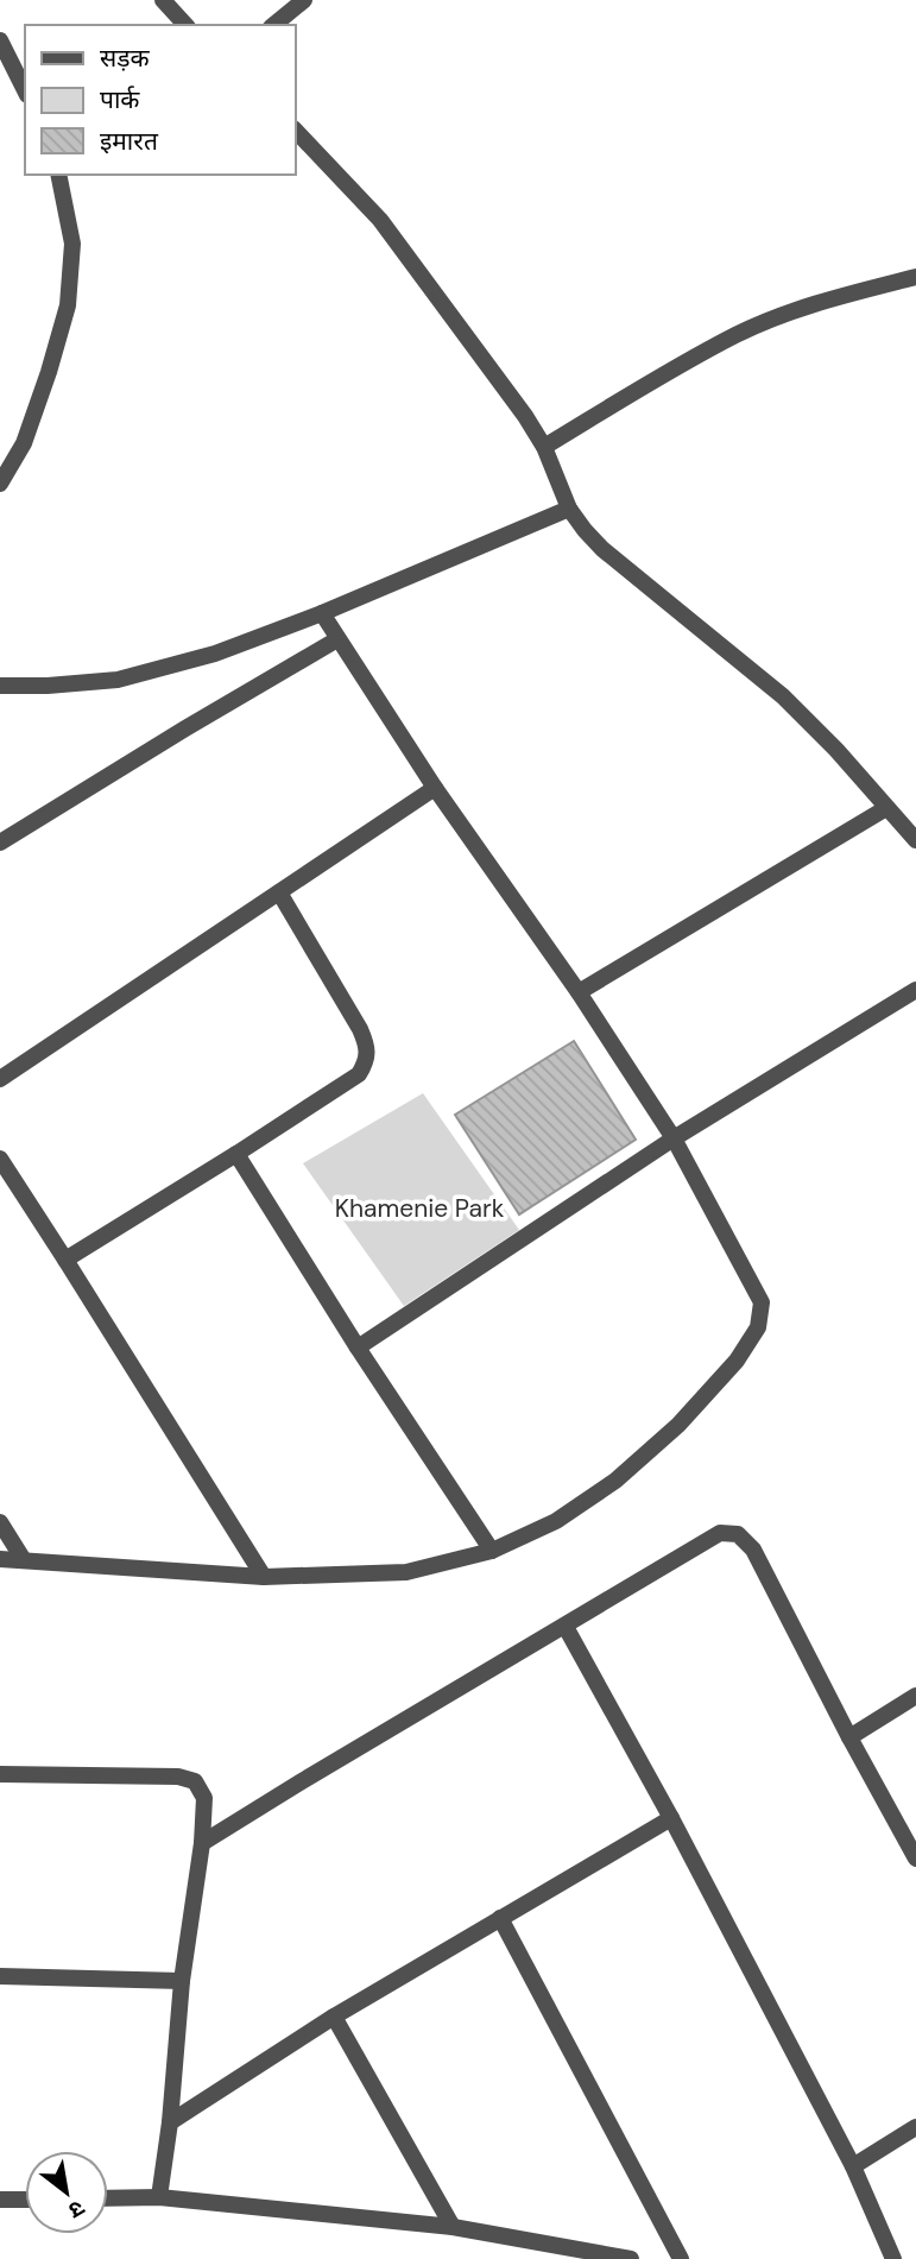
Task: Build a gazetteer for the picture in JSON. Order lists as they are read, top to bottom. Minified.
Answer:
{"parks":["Khamenie Park"],"legend":["सड़क","पार्क","इमारत"],"north":"bottom right"}
